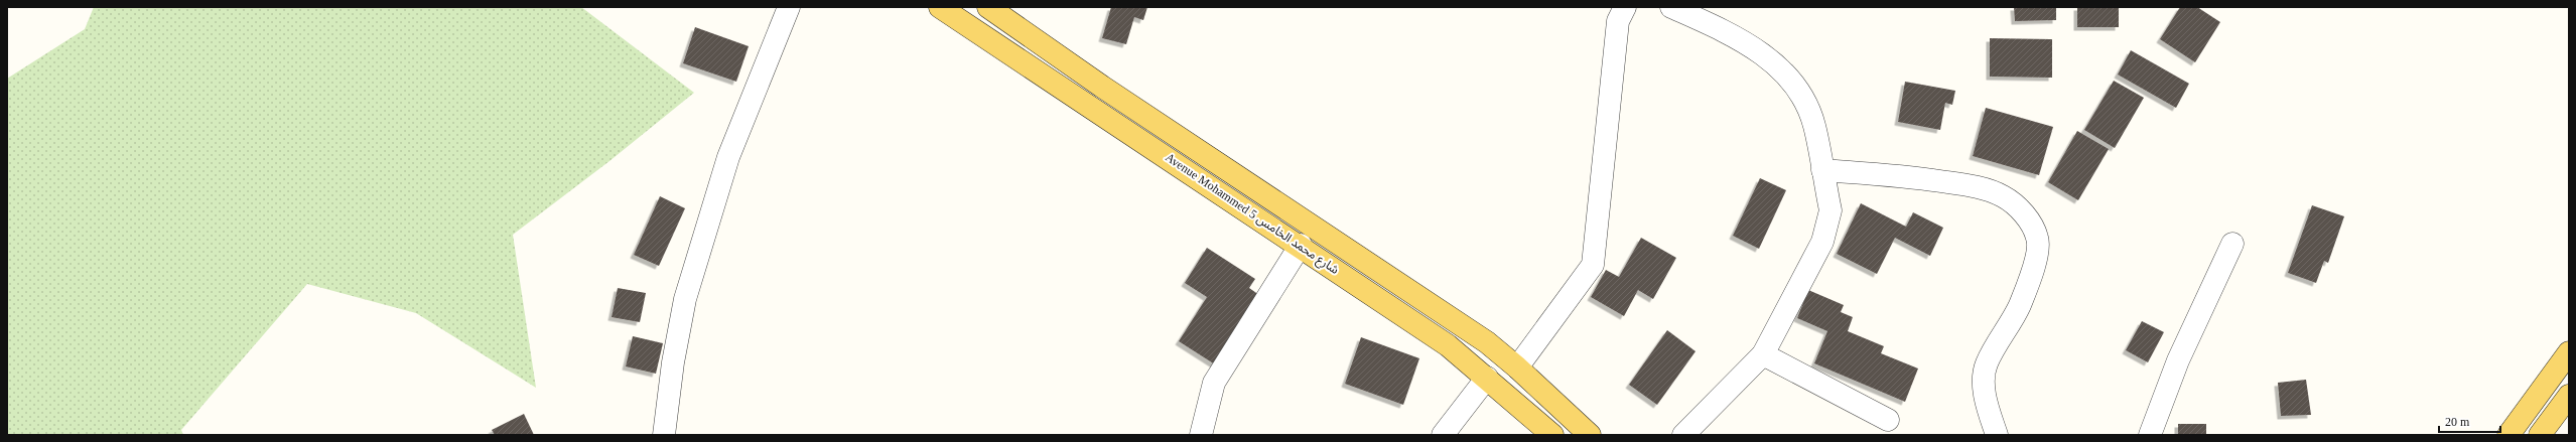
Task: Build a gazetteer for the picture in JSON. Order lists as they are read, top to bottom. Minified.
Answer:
{"streets":{"main road":["Avenue Mohammed 5 شارع محمد الخامس"]},"scale_bar":"20 m"}
